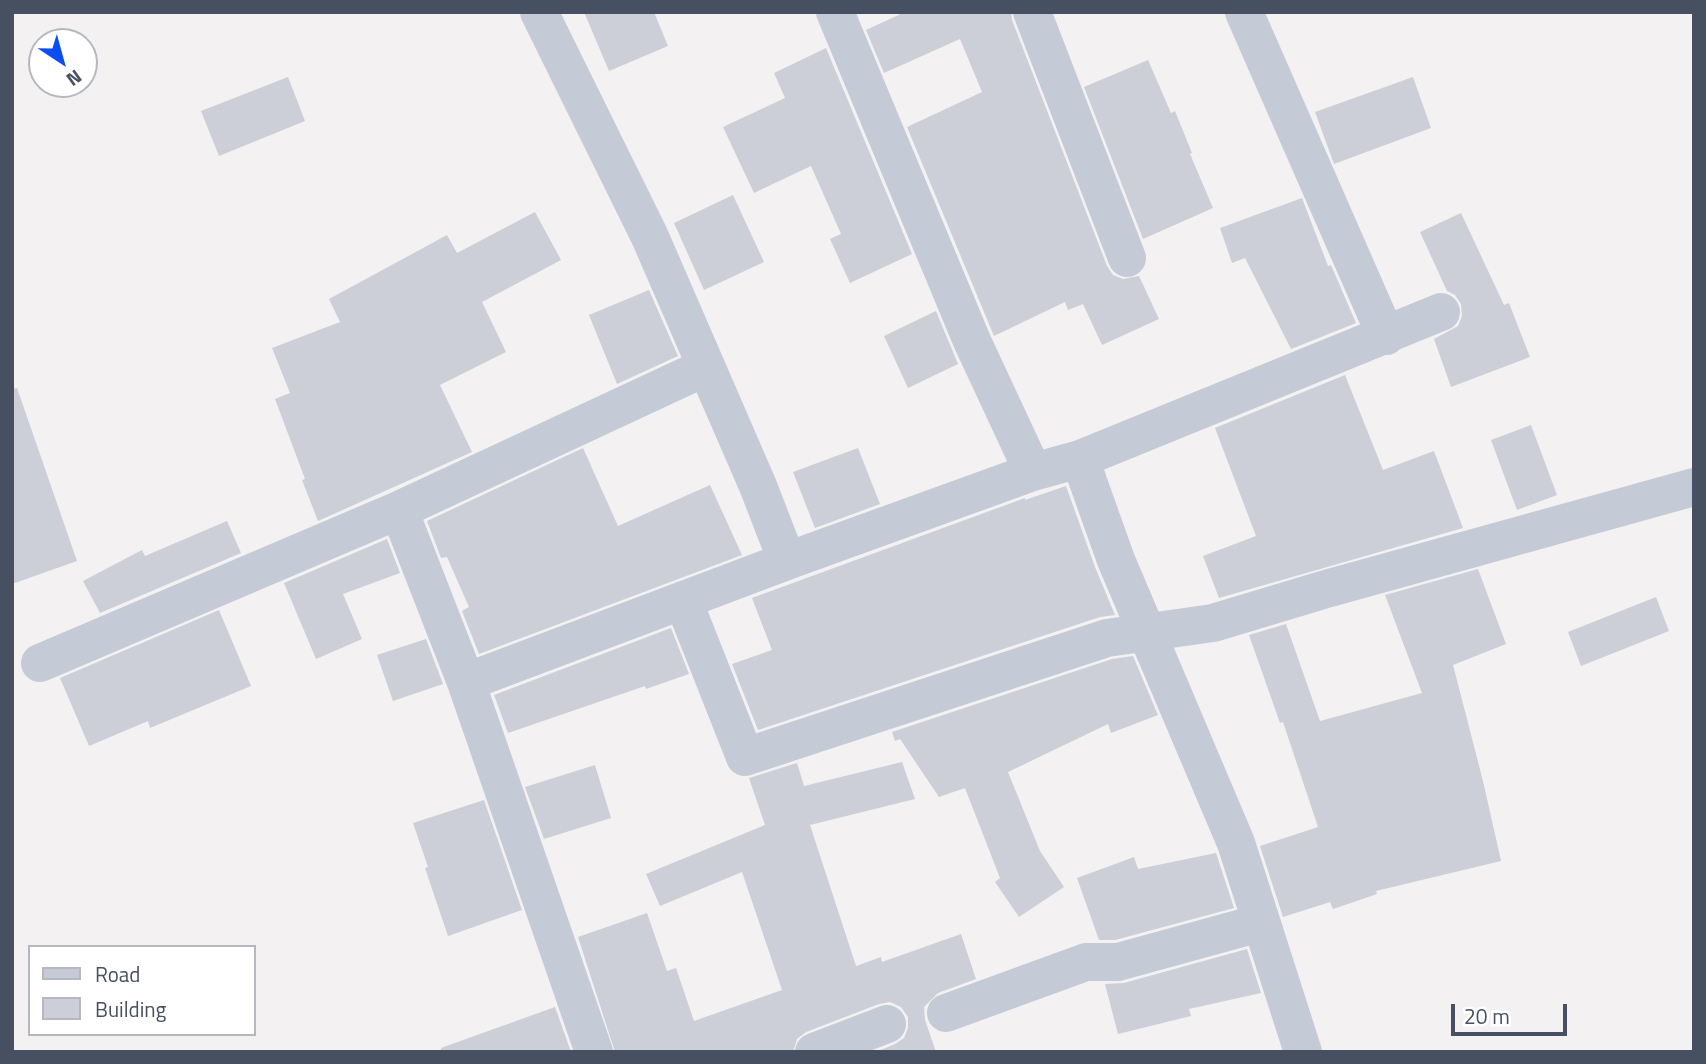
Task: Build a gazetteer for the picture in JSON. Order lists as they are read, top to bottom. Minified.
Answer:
{"legend":["Road","Building"],"scale_bar":"20 m","north":"bottom right"}
